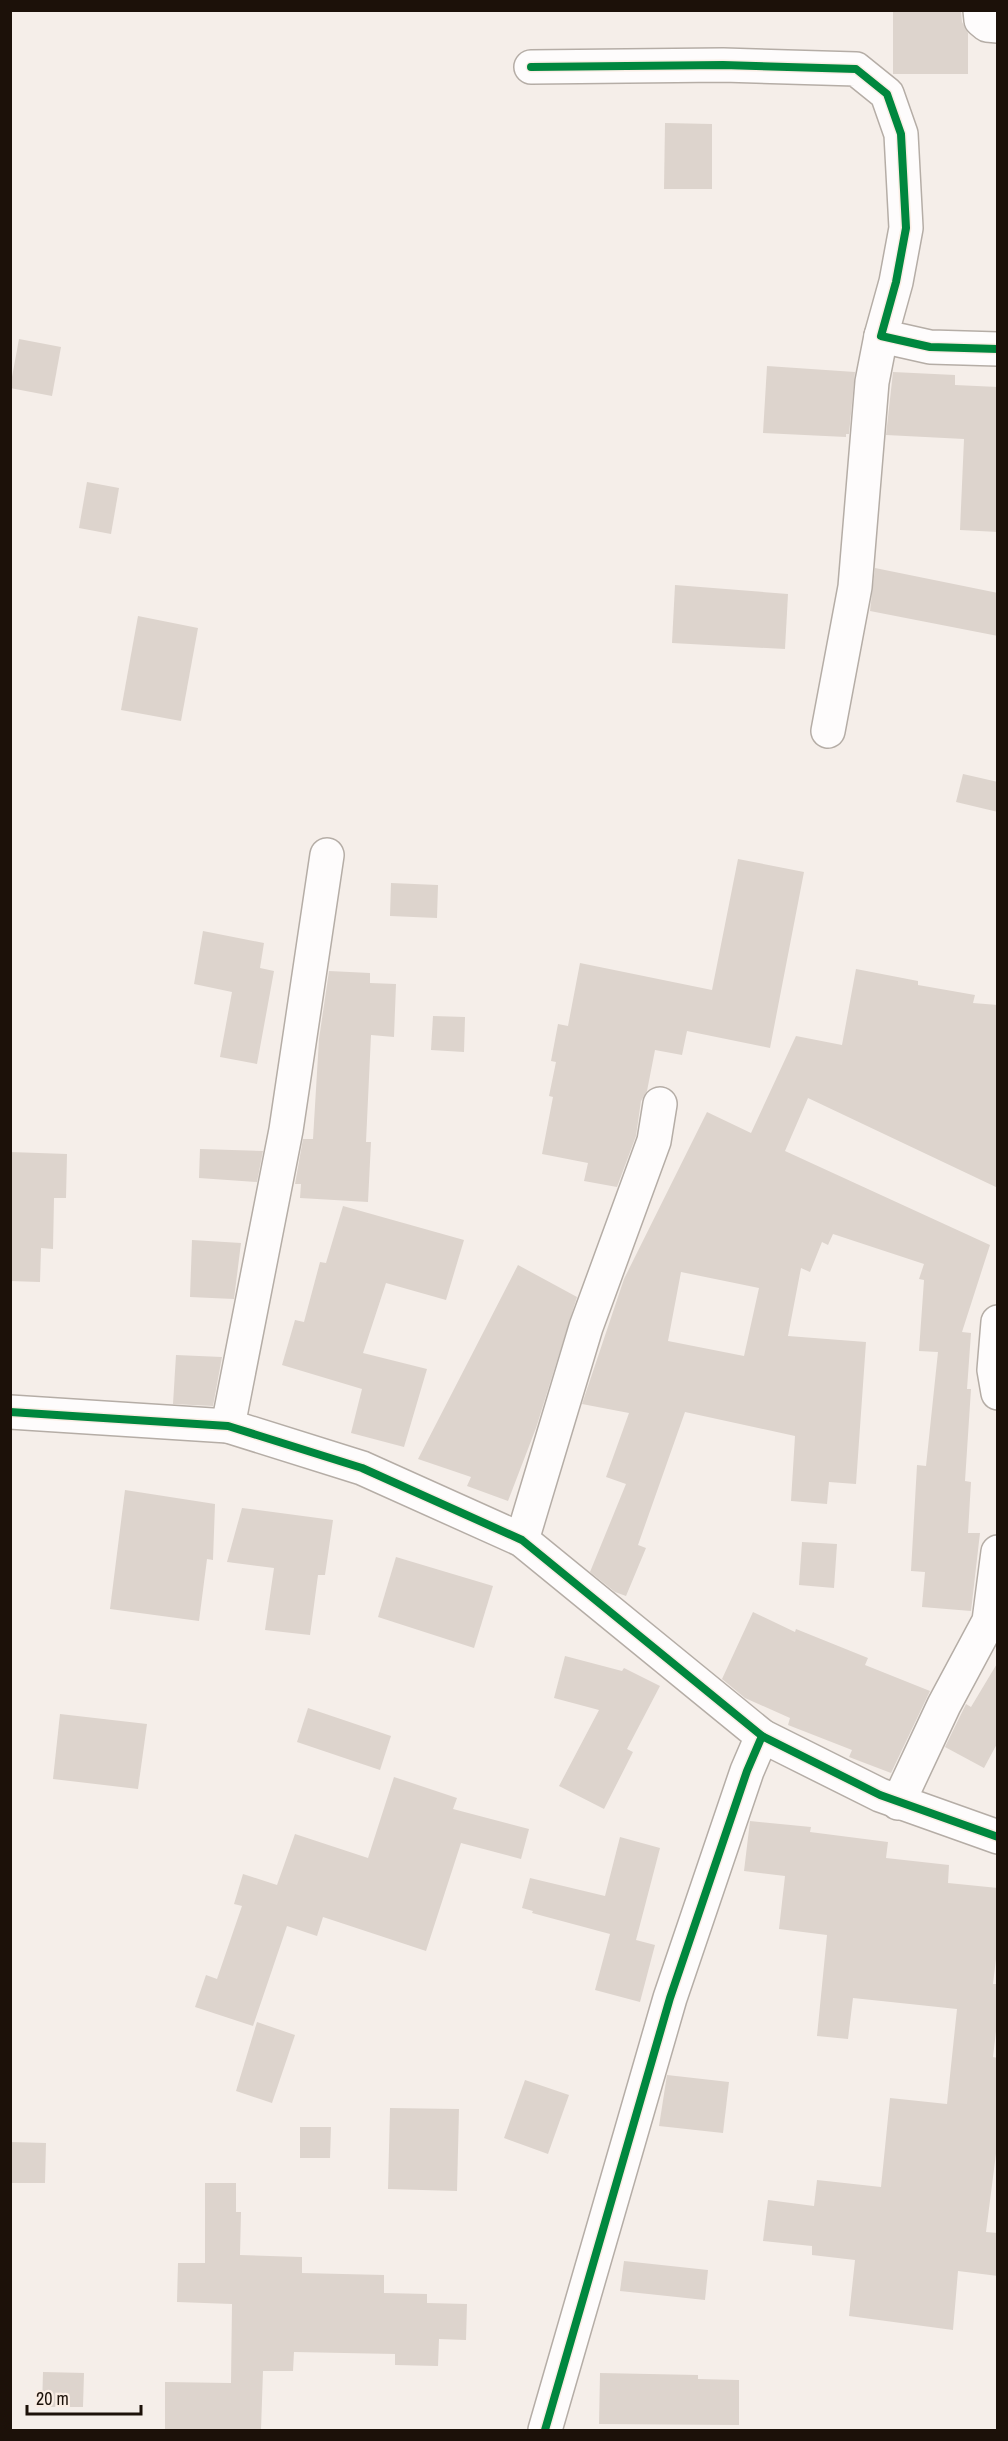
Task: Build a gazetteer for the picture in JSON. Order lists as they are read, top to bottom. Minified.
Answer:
{"scale_bar":"20 m"}
